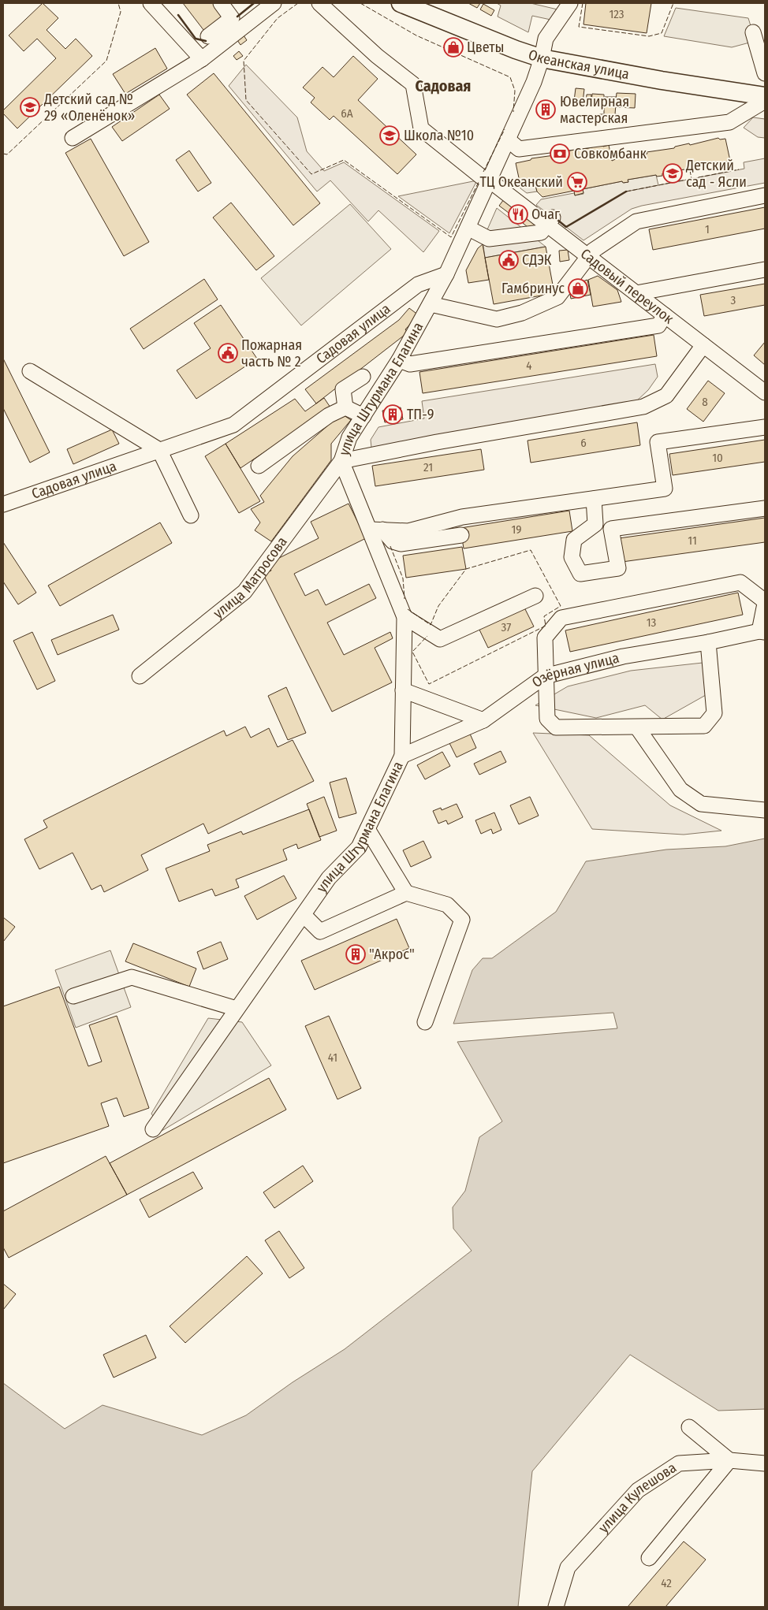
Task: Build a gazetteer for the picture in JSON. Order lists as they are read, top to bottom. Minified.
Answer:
{"streets":{"main road":["Океанская улица"],"street":["Садовый переулок","Садовая улица","улица Штурмана Елагина","улица Матросова","Озёрная улица","улица Кулешова"]},"crossings":[["Садовая улица","улица Штурмана Елагина"],["улица Штурмана Елагина","улица Матросова"],["улица Штурмана Елагина","Озёрная улица"]],"districts":["Садовая"],"places":{"shop":["Цветы","Гамбринус"],"school or university":["Детский сад № 29 «Оленёнок»","Школа №10","Детский сад - Ясли"],"building":["Ювелирная мастерская","ТП-9","\"Акрос\""],"bank":["Совкомбанк"],"supermarket":["ТЦ Океанский"],"restaurant":["Очаг"],"public building":["СДЭК","Пожарная часть № 2"]},"house_numbers":["123","6А","1","3","4","8","6","10","21","19","11","13","37","41","42"]}
